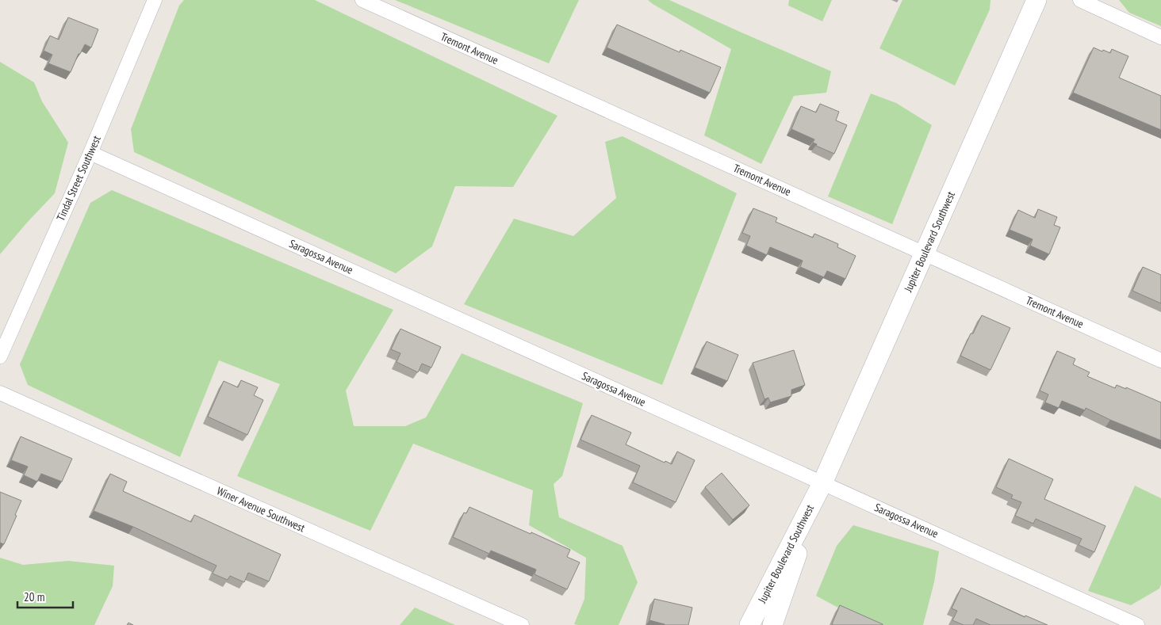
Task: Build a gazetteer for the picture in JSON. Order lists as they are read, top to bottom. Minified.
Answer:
{"streets":{"street":["Tremont Avenue","Tindal Street Southwest","Jupiter Boulevard Southwest","Saragossa Avenue","Winer Avenue Southwest"]},"crossings":[["Tremont Avenue","Jupiter Boulevard Southwest"],["Tindal Street Southwest","Saragossa Avenue"],["Jupiter Boulevard Southwest","Saragossa Avenue"]],"scale_bar":"20 m"}
